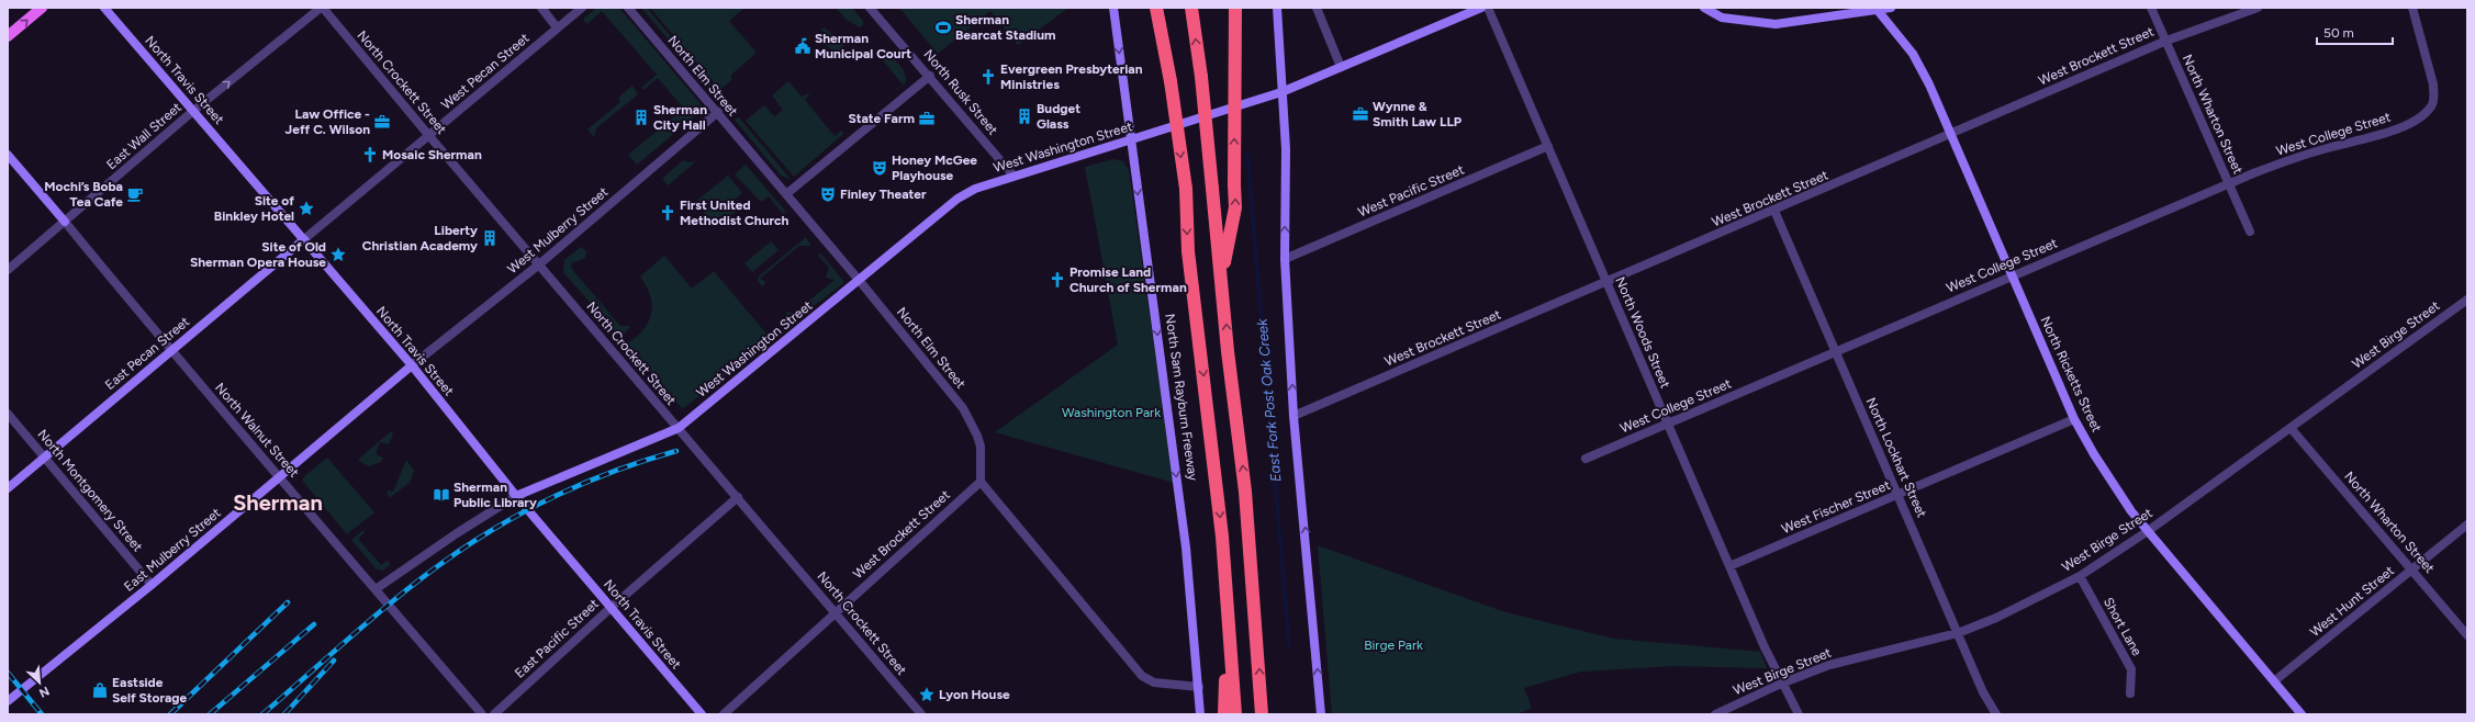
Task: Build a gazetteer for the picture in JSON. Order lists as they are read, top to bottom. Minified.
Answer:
{"streets":{"highway":["North Sam Rayburn Freeway"],"street":["West Brockett Street","West Pecan Street","North Elm Street","North Travis Street","North Crockett Street","North Rusk Street","North Wharton Street","West College Street","East Wall Street","West Washington Street","West Pacific Street","West Mulberry Street","North Woods Street","West Birge Street","East Pecan Street","North Ricketts Street","North Walnut Street","North Lockhart Street","North Montgomery Street","West Fischer Street","East Mulberry Street","West Hunt Street","Short Lane","East Pacific Street"]},"crossings":[["West Brockett Street","North Elm Street"],["West Brockett Street","North Crockett Street"],["West Brockett Street","North Wharton Street"],["West Brockett Street","North Woods Street"],["West Brockett Street","North Ricketts Street"],["West Brockett Street","North Lockhart Street"],["West Pecan Street","North Travis Street"],["West Pecan Street","North Crockett Street"],["West Pecan Street","East Pecan Street"],["North Elm Street","West Washington Street"],["North Elm Street","West Mulberry Street"],["North Travis Street","East Wall Street"],["North Travis Street","West Washington Street"],["North Travis Street","West Mulberry Street"],["North Travis Street","East Pecan Street"],["North Travis Street","East Mulberry Street"],["North Travis Street","East Pacific Street"],["North Crockett Street","East Wall Street"],["North Crockett Street","West Washington Street"],["North Crockett Street","West Mulberry Street"],["North Crockett Street","East Pacific Street"],["North Rusk Street","West Washington Street"],["North Wharton Street","West College Street"],["North Wharton Street","West Birge Street"],["North Wharton Street","West Hunt Street"],["West College Street","North Woods Street"],["West College Street","North Ricketts Street"],["West College Street","North Lockhart Street"],["East Wall Street","North Walnut Street"],["West Washington Street","North Sam Rayburn Freeway"],["West Pacific Street","North Woods Street"],["West Mulberry Street","East Mulberry Street"],["North Woods Street","West Birge Street"],["North Woods Street","West Fischer Street"],["West Birge Street","North Ricketts Street"],["West Birge Street","North Lockhart Street"],["West Birge Street","Short Lane"],["East Pecan Street","North Walnut Street"],["East Pecan Street","North Montgomery Street"],["North Ricketts Street","West Fischer Street"],["North Ricketts Street","West Hunt Street"],["North Walnut Street","East Mulberry Street"],["North Lockhart Street","West Fischer Street"],["North Montgomery Street","East Mulberry Street"]],"one_way":["East Wall Street"],"districts":["Sherman"],"water":["East Fork Post Oak Creek"],"parks":["Washington Park","Birge Park"],"places":{"sports":["Sherman Bearcat Stadium"],"public building":["Sherman Municipal Court"],"church":["Evergreen Presbyterian Ministries","Mosaic Sherman","First United Methodist Church","Promise Land Church of Sherman"],"office":["Wynne & Smith Law LLP","State Farm","Law Office - Jeff C. Wilson"],"building":["Budget Glass","Sherman City Hall","Liberty Christian Academy"],"theatre":["Honey McGee Playhouse","Finley Theater"],"cafe":["Mochi’s Boba Tea Cafe"],"place":["Site of Binkley Hotel","Site of Old Sherman Opera House","Lyon House"],"library":["Sherman Public Library"],"shop":["Eastside Self Storage"]},"scale_bar":"50 m","north":"bottom right"}
